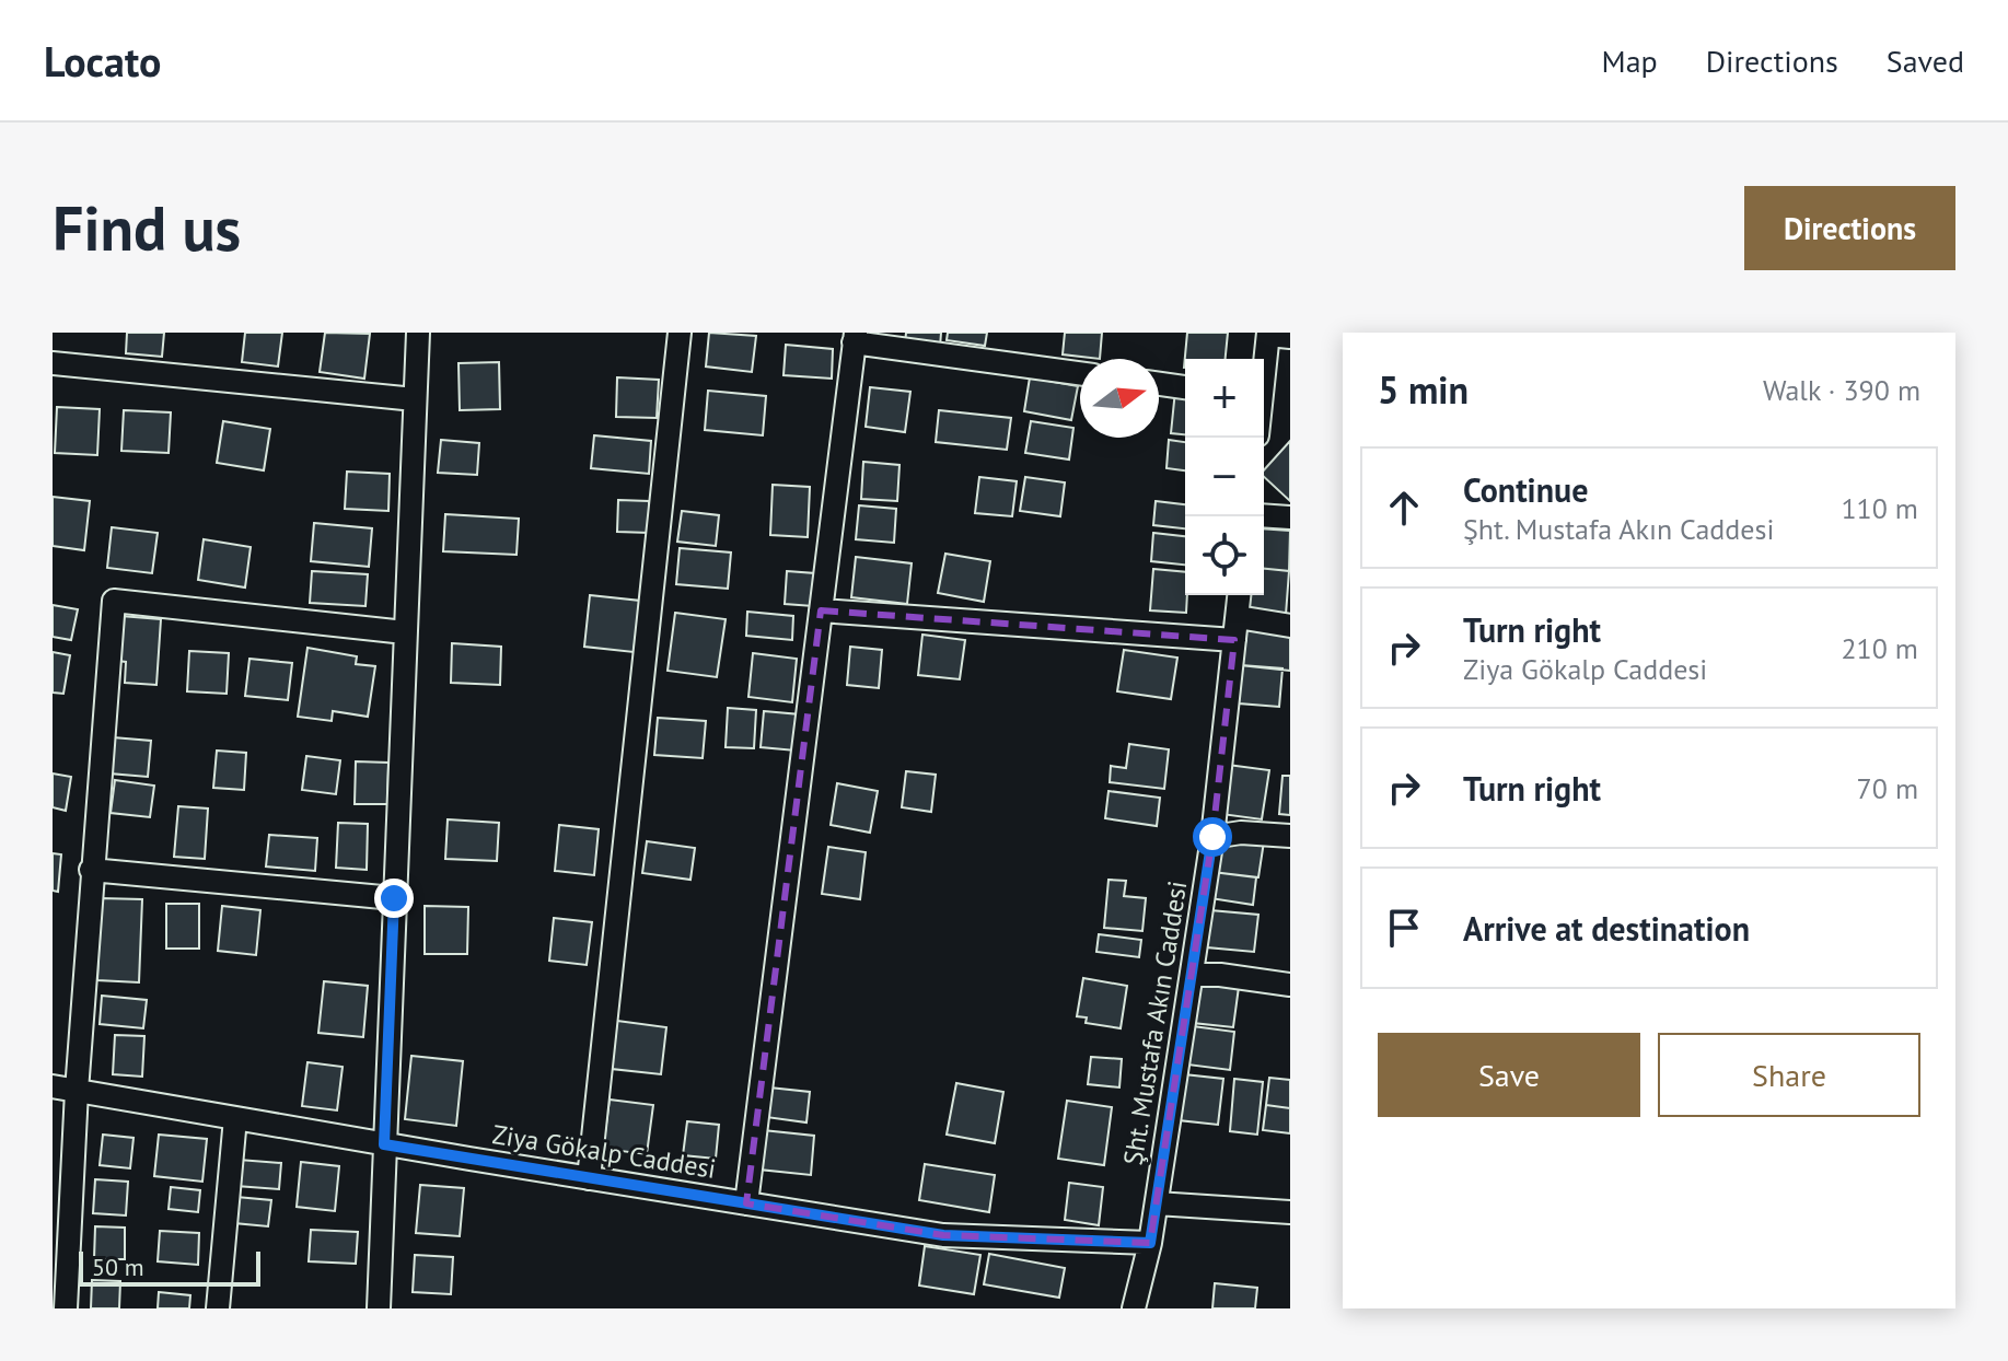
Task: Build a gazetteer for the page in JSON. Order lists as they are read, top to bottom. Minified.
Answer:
{"streets":{"street":["Şht. Mustafa Akın Caddesi","Ziya Gökalp Caddesi"]},"crossings":[["Şht. Mustafa Akın Caddesi","Ziya Gökalp Caddesi"]],"scale_bar":"50 m","north":"right","page":{"header":"Locato","nav":["Map","Directions","Saved"],"buttons":["Directions",["Save","Share"]],"title":"Find us","heading":["5 min","Walk · 390 m"],"map_buttons":["+","−"],"list":[["Continue","Şht. Mustafa Akın Caddesi","110 m"],["Turn right","Ziya Gökalp Caddesi","210 m"],["Turn right","70 m"],"Arrive at destination"],"scale":"50 m"}}
